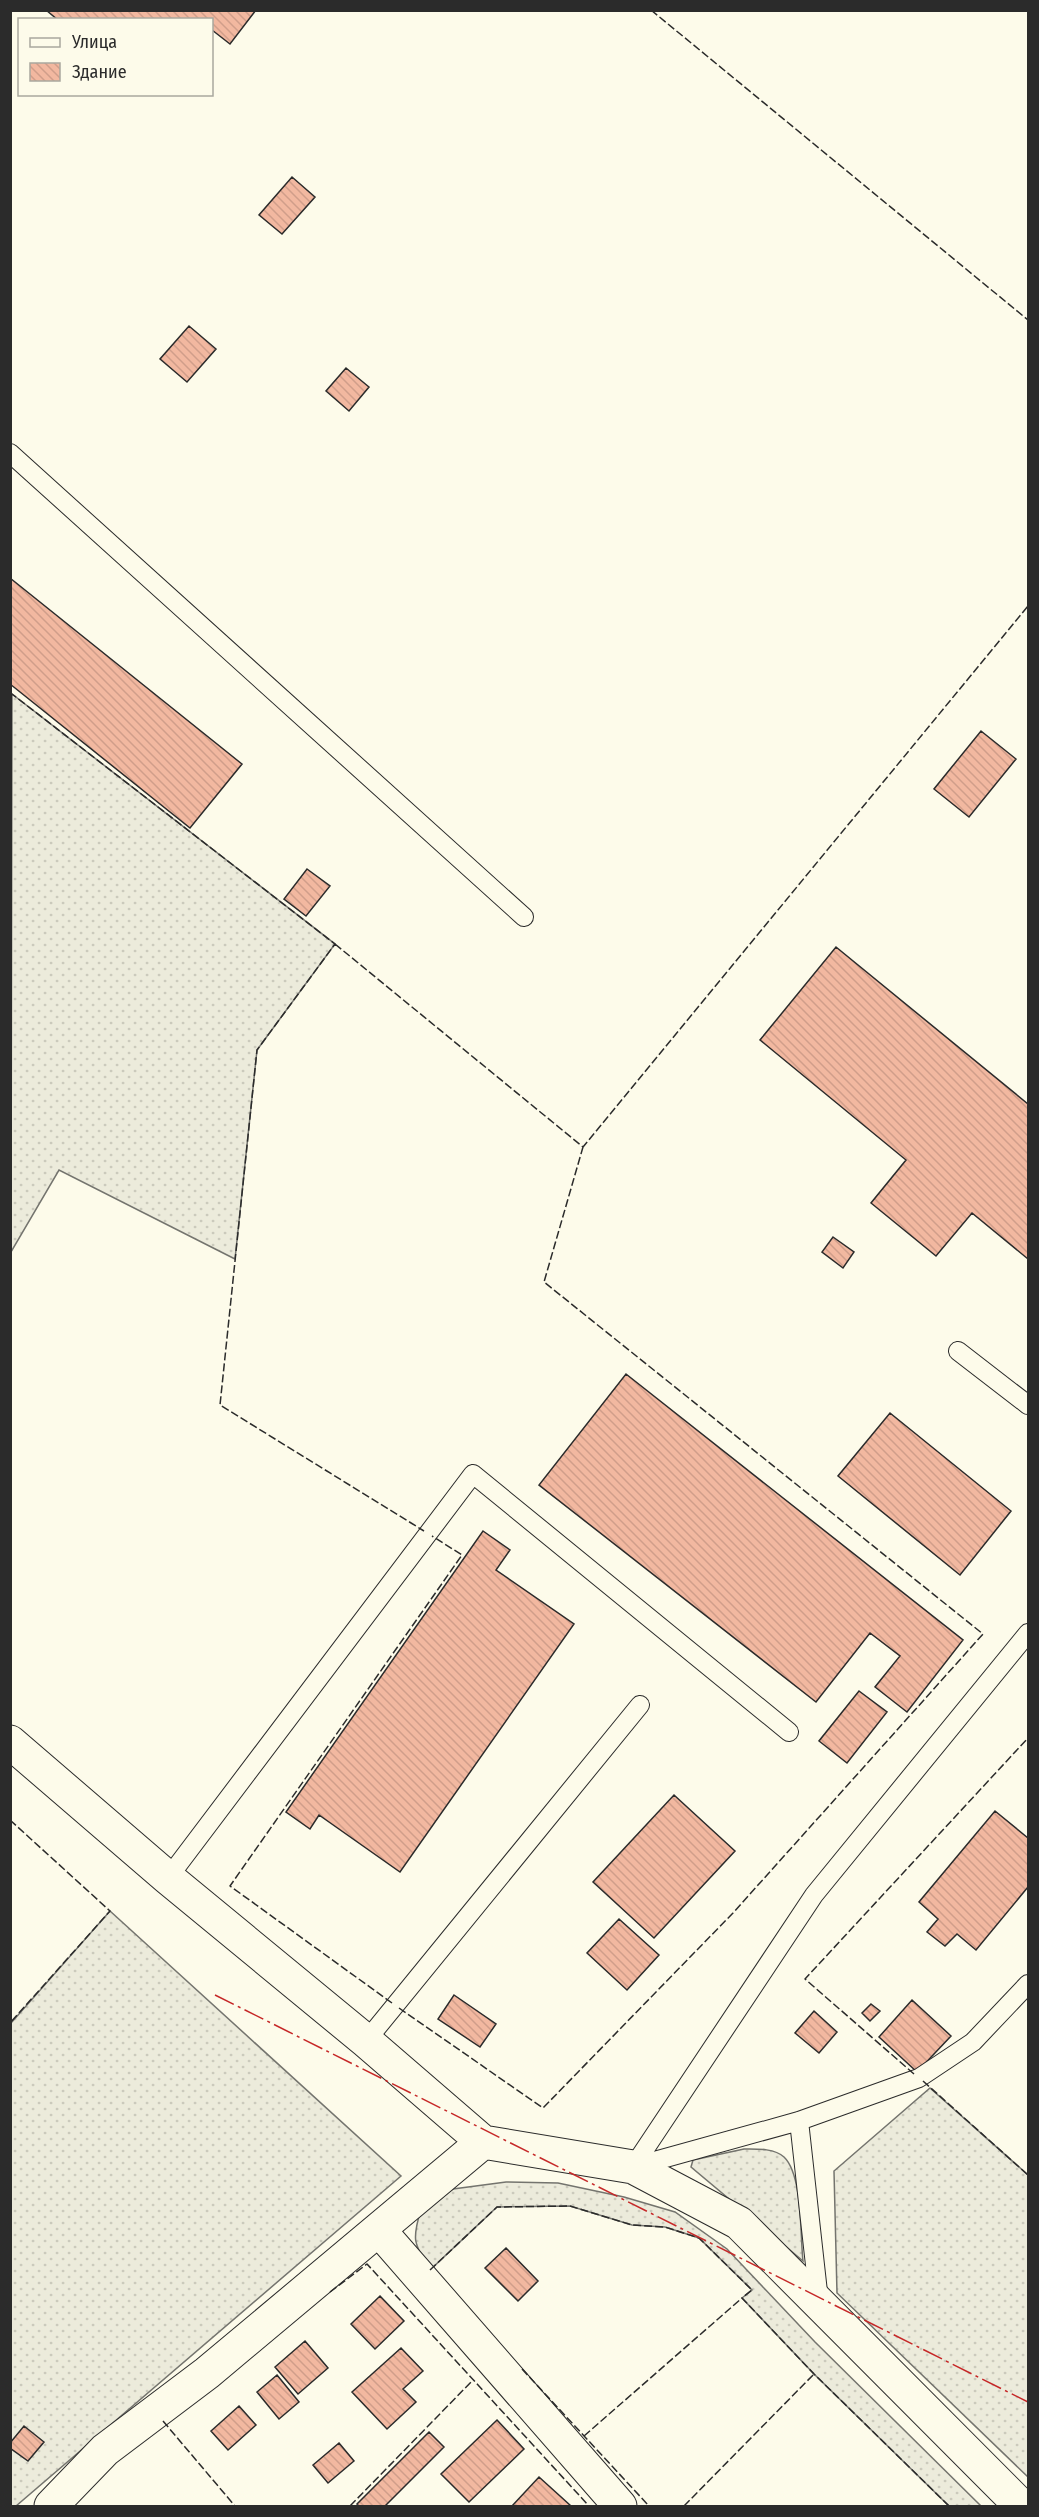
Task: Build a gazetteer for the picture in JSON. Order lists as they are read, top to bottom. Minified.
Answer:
{"legend":["Улица","Здание"]}
